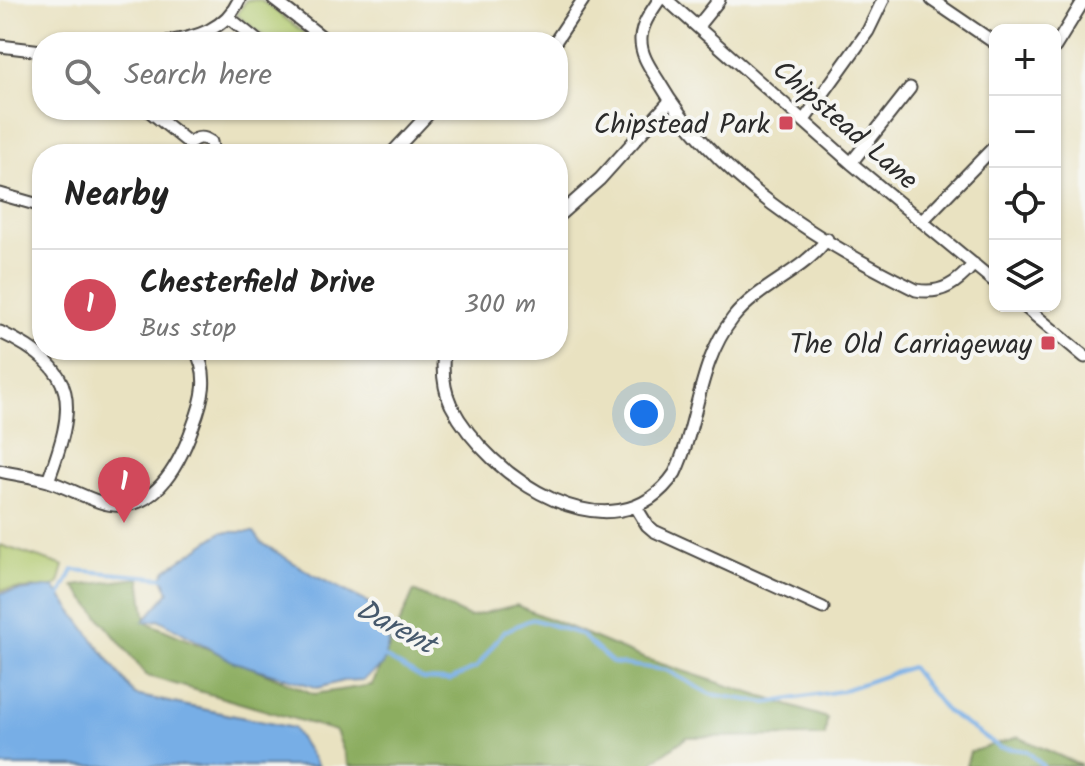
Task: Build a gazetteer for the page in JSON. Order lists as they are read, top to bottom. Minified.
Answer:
{"streets":{"street":["Chipstead Lane"]},"water":["Darent"],"places":{"transit":["Chipstead Park","The Old Carriageway"]},"page":{"map_buttons":["+","−"],"search":"Search here","heading":"Nearby","list":[{"mark":"1","name":"Chesterfield Drive","note":"Bus stop","value":"300 m"}],"pins":"1"}}
